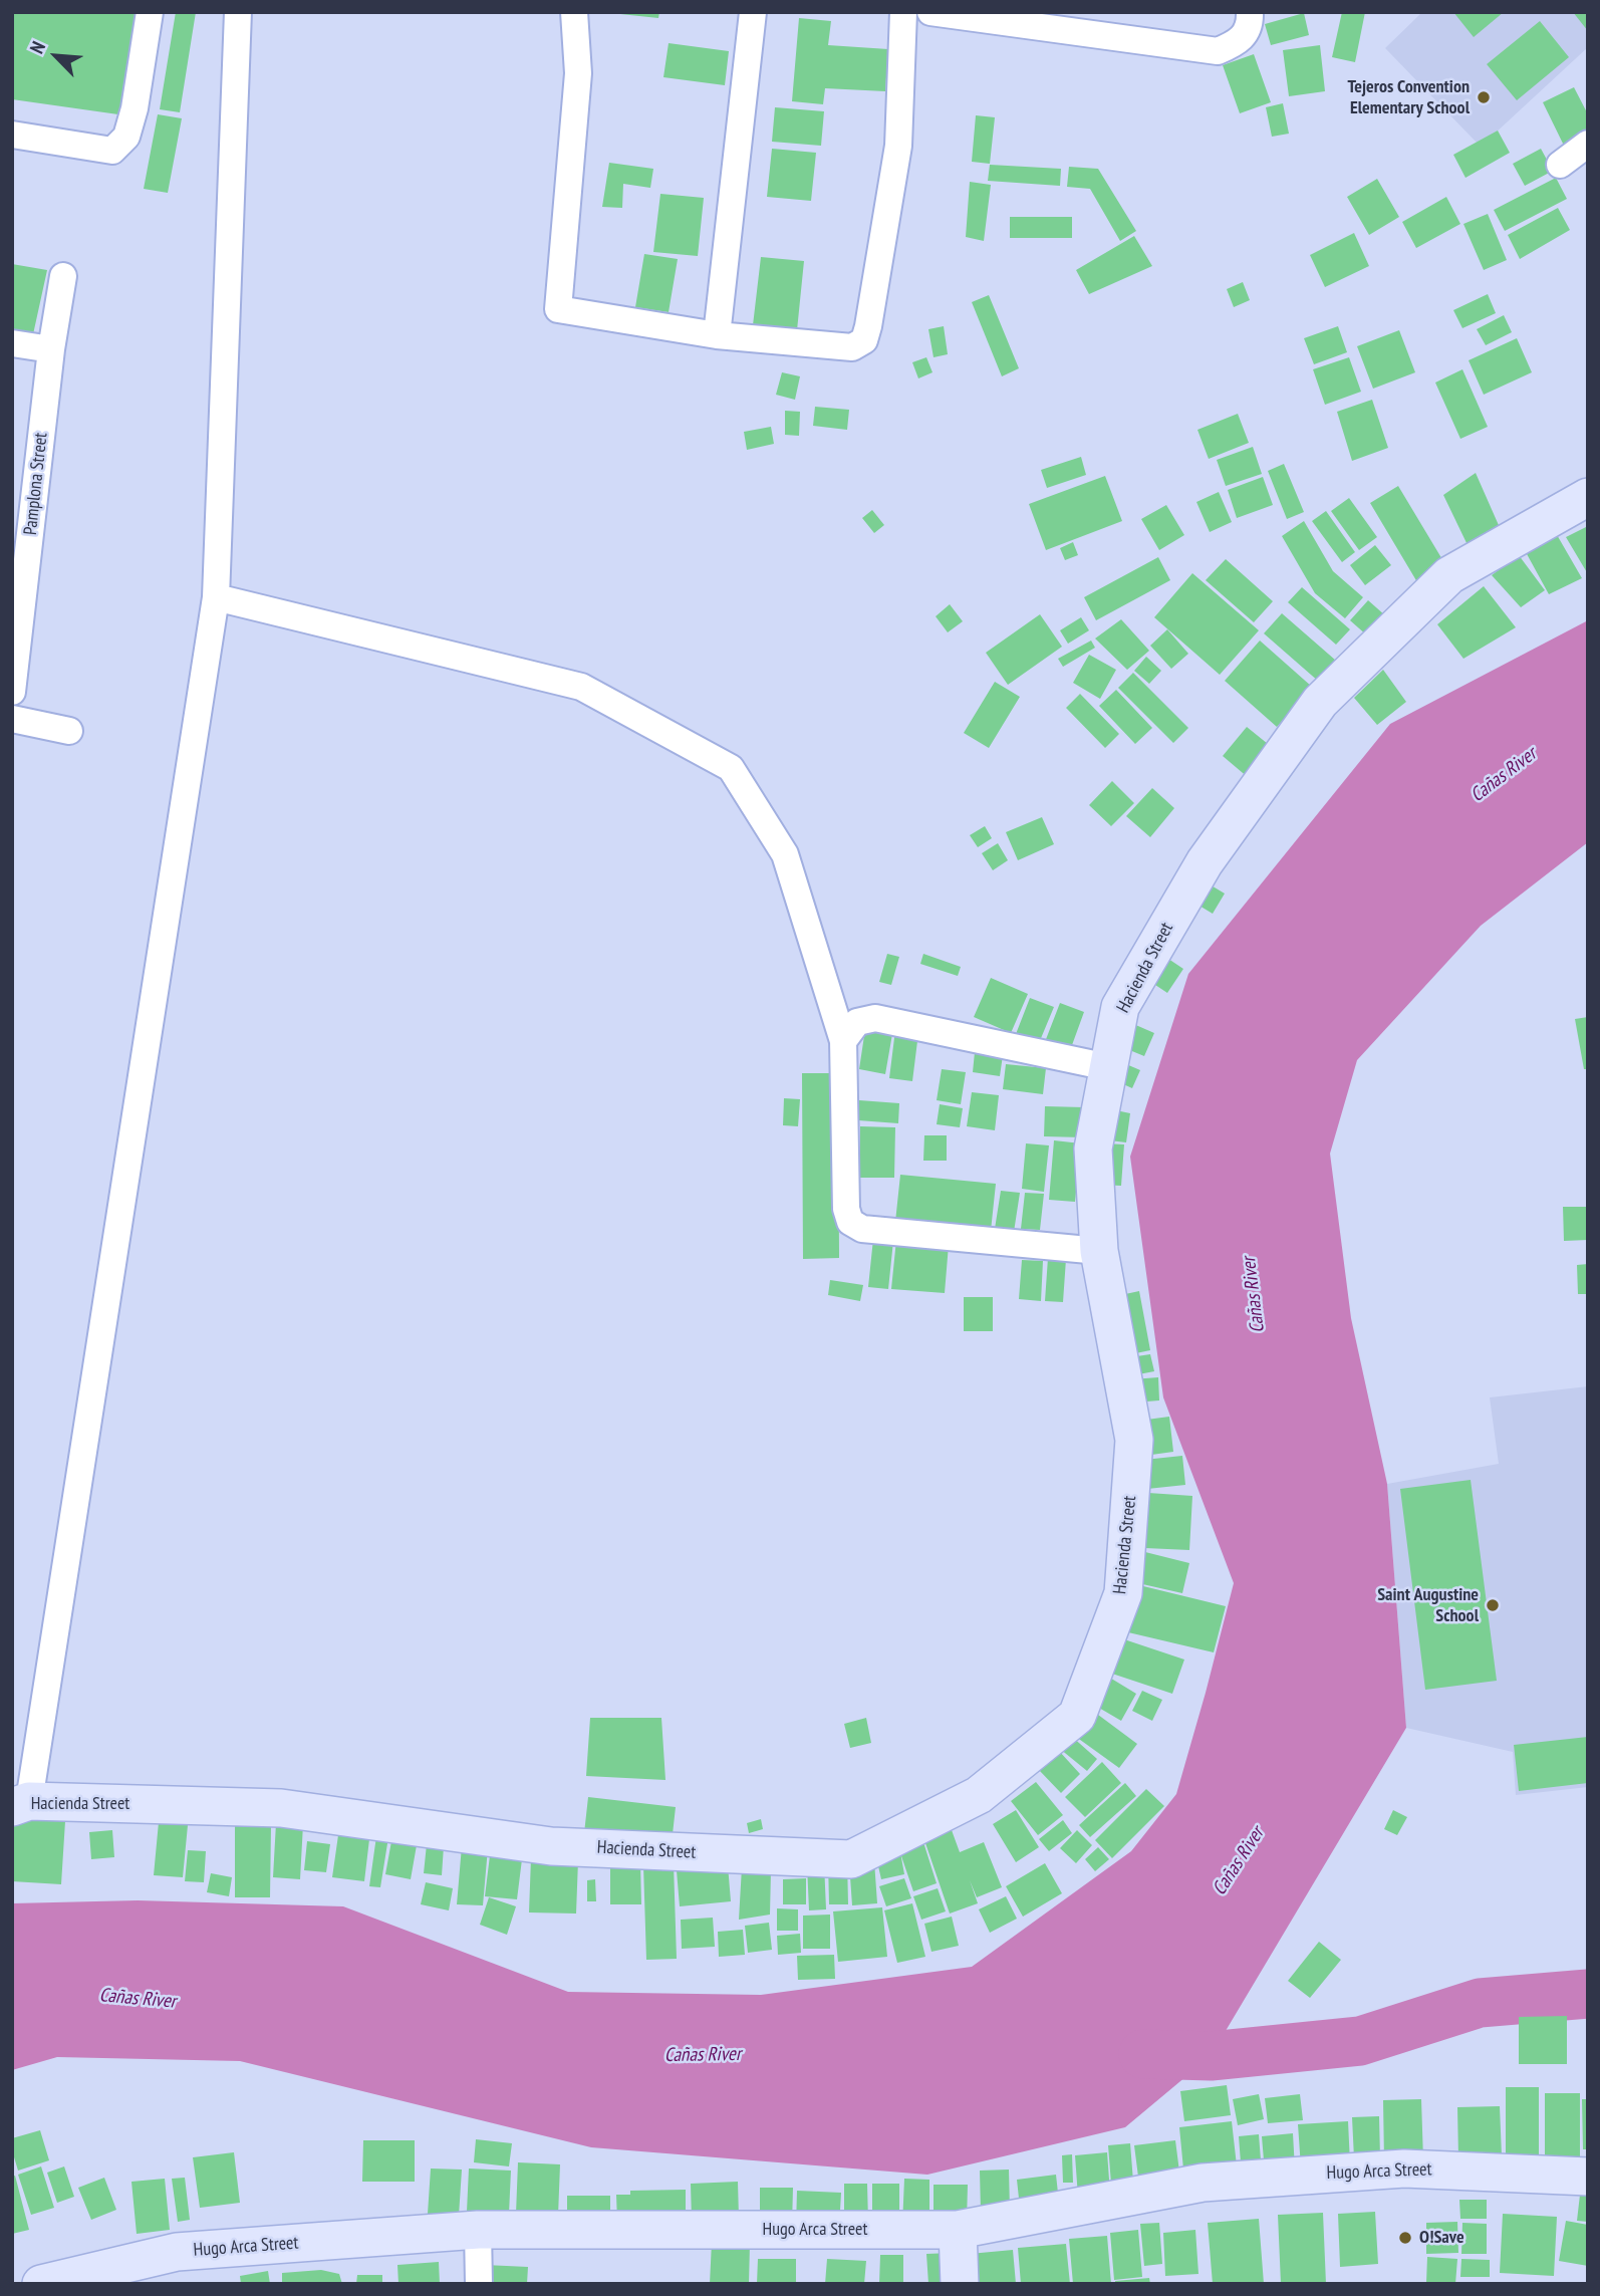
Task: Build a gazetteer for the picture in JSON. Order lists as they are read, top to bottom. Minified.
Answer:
{"streets":{"street":["Pamplona Street","Hacienda Street","Hugo Arca Street"]},"water":["Cañas River"],"places":["Tejeros Convention Elementary School","Saint Augustine School","O!Save"],"north":"top left"}
